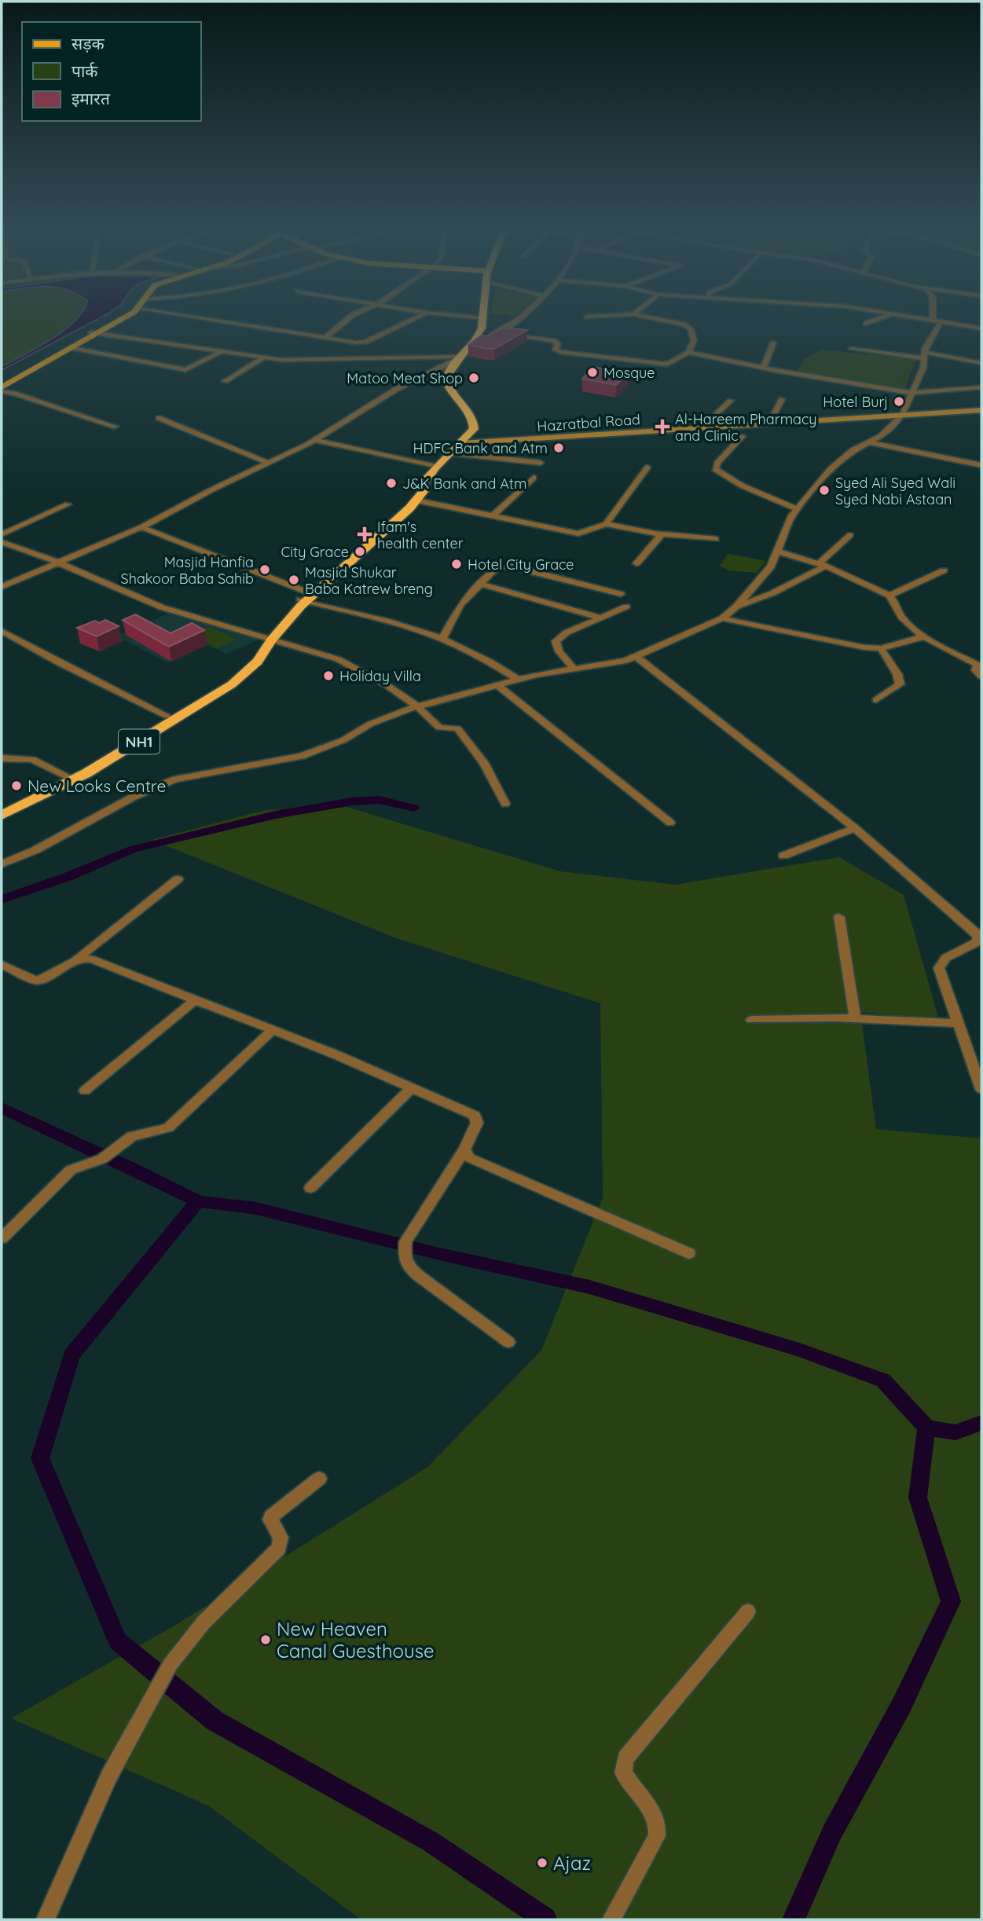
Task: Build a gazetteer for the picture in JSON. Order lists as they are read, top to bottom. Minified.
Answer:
{"streets":{"highway":["NH1"],"main road":["Hazratbal Road"]},"crossings":[["Hazratbal Road","NH1"]],"places":{"other":["Mosque","Matoo Meat Shop","Hotel Burj","HDFC Bank and Atm","J&K Bank and Atm","Syed Ali Syed Wali Syed Nabi Astaan","City Grace","Hotel City Grace","Masjid Hanfia Shakoor Baba Sahib","Masjid Shukar Baba Katrew breng","Holiday Villa","New Looks Centre","New Heaven Canal Guesthouse","Ajaz"],"health":["Al-Hareem Pharmacy and Clinic","Ifam's health center"]},"legend":["सड़क","पार्क","इमारत"]}
